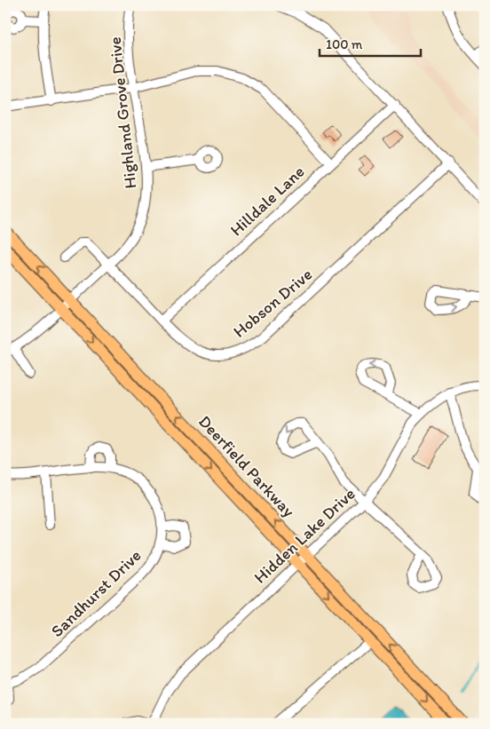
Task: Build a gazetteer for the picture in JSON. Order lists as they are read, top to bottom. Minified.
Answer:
{"streets":{"main road":["Deerfield Parkway"],"street":["Highland Grove Drive","Hilldale Lane","Hobson Drive","Hidden Lake Drive","Sandhurst Drive"]},"crossings":[["Highland Grove Drive","Hobson Drive"],["Highland Grove Drive","Deerfield Parkway"],["Hilldale Lane","Hobson Drive"],["Deerfield Parkway","Hidden Lake Drive"]],"scale_bar":"100 m"}
